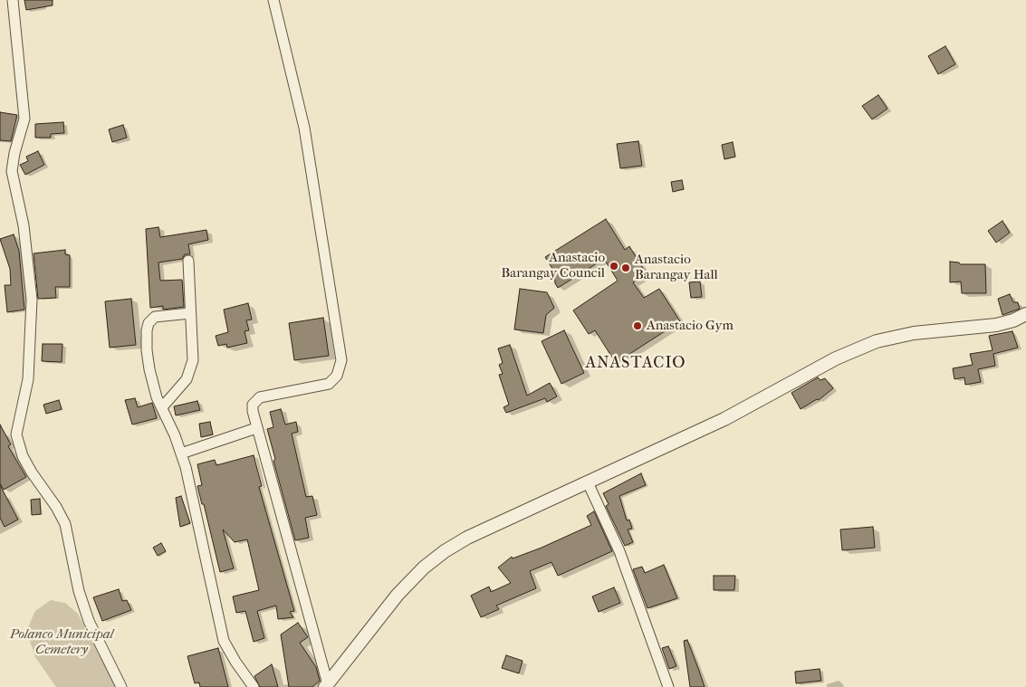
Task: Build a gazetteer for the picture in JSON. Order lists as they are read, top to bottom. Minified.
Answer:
{"districts":["ANASTACIO"],"parks":["Polanco Municipal Cemetery"],"places":["Anastacio Barangay Council","Anastacio Barangay Hall","Anastacio Gym"]}
